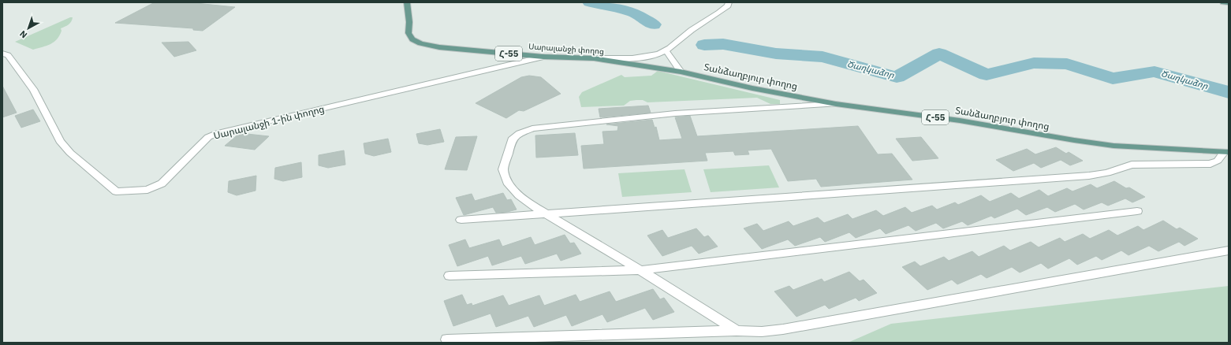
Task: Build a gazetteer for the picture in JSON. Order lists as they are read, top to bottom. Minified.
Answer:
{"streets":{"main road":["Սարալանջի փողոց","Հ-55","Տանձաղբյուր փողոց"],"street":["Սարալանջի 1-ին փողոց"]},"crossings":[["Սարալանջի փողոց","Տանձաղբյուր փողոց"],["Սարալանջի փողոց","Սարալանջի 1-ին փողոց"]],"water":["Ծաղկաձոր"],"north":"bottom left"}
